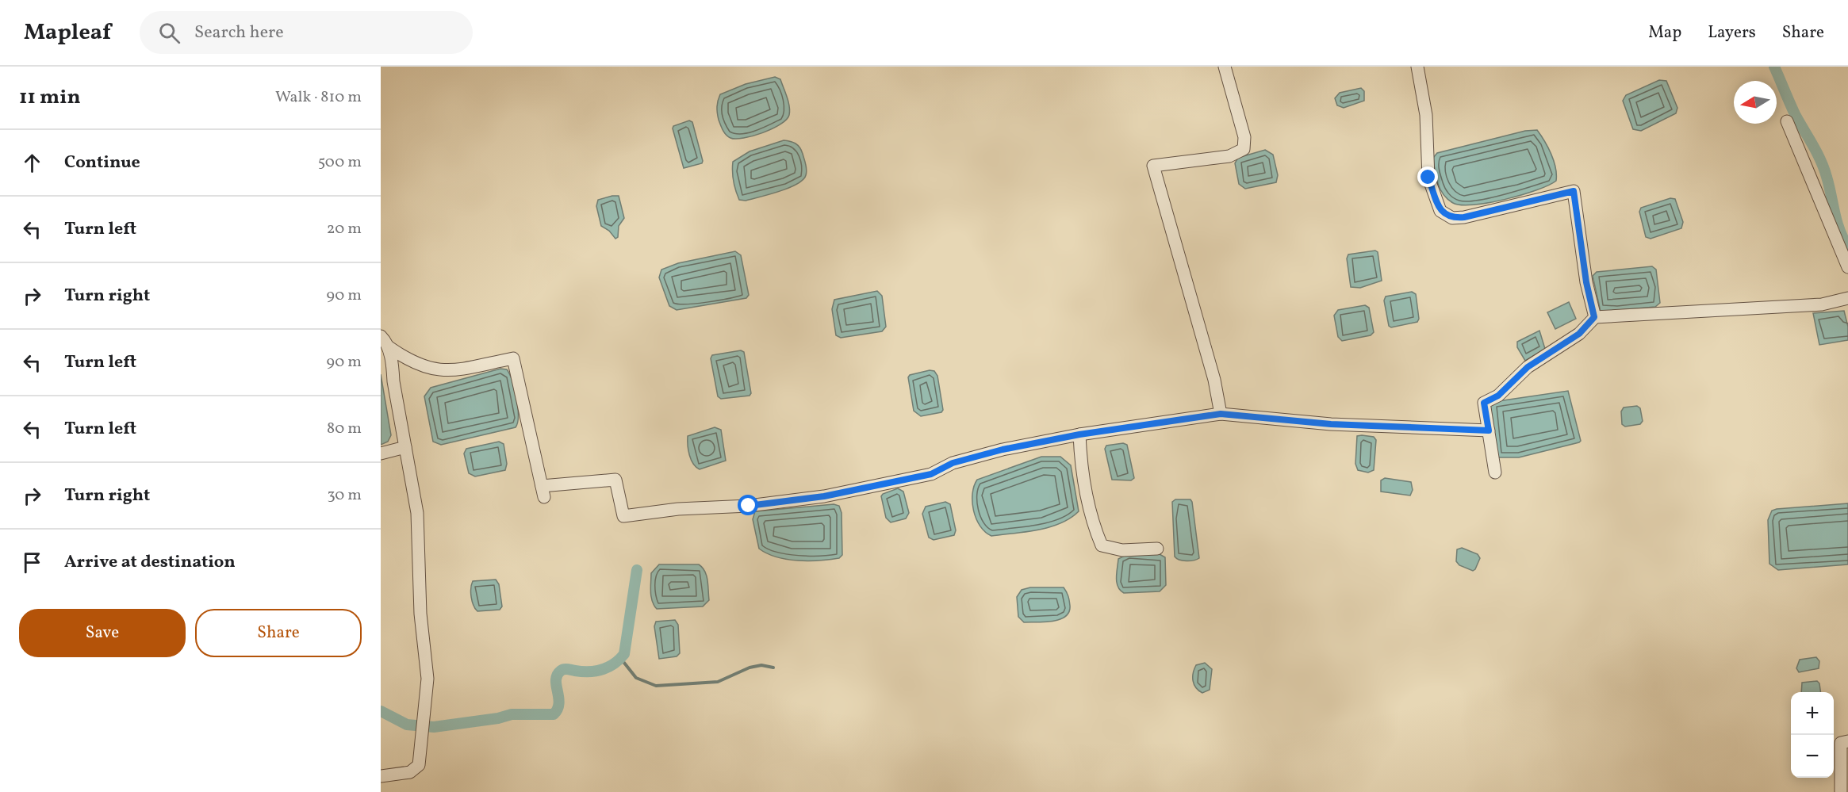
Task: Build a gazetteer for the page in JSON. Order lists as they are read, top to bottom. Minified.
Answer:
{"north":"left","page":{"header":"Mapleaf","search":"Search here","nav":["Map","Layers","Share"],"heading":["11 min","Walk · 810 m"],"list":[["Continue","500 m"],["Turn left","20 m"],["Turn right","90 m"],["Turn left","90 m"],["Turn left","80 m"],["Turn right","30 m"],"Arrive at destination"],"buttons":["Save","Share"],"map_buttons":["+","−"]}}
